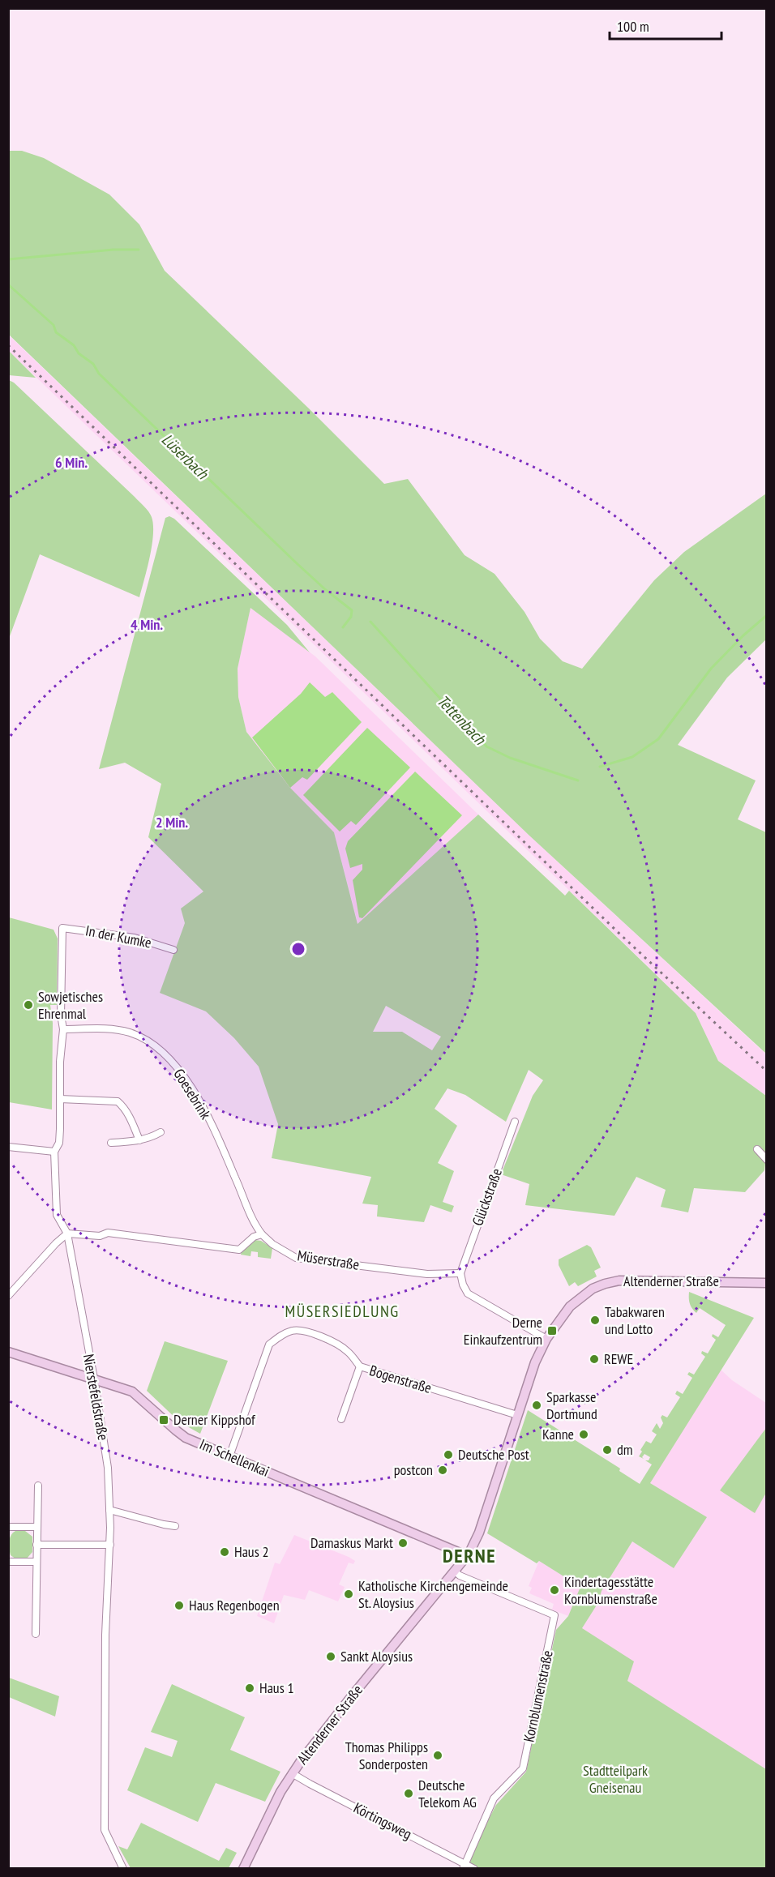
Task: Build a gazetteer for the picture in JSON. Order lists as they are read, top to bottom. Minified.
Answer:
{"streets":{"main road":["Altenderner Straße","Im Schellenkai"],"street":["In der Kumke","Goesebrink","Glückstraße","Müserstraße","Bogenstraße","Nierstefeldstraße","Kornblumenstraße","Körtingsweg"]},"crossings":[["In der Kumke","Nierstefeldstraße"],["Goesebrink","Müserstraße"],["Goesebrink","Nierstefeldstraße"],["Glückstraße","Müserstraße"],["Altenderner Straße","Bogenstraße"],["Altenderner Straße","Im Schellenkai"],["Altenderner Straße","Kornblumenstraße"],["Altenderner Straße","Körtingsweg"],["Bogenstraße","Im Schellenkai"],["Nierstefeldstraße","Im Schellenkai"],["Kornblumenstraße","Körtingsweg"]],"districts":["MÜSERSIEDLUNG","DERNE"],"water":["Lüserbach","Tettenbach"],"parks":["Stadtteilpark Gneisenau"],"places":{"other":["Sowjetisches Ehrenmal","Tabakwaren und Lotto","REWE","Sparkasse Dortmund","Kanne","dm","Deutsche Post","postcon","Damaskus Markt","Haus 2","Kindertagesstätte Kornblumenstraße","Katholische Kirchengemeinde St. Aloysius","Haus Regenbogen","Sankt Aloysius","Haus 1","Thomas Philipps Sonderposten","Deutsche Telekom AG"],"transit":["Derne Einkaufzentrum","Derner Kippshof"]},"scale_bar":"100 m","rings":["6 Min.","4 Min.","2 Min."]}
